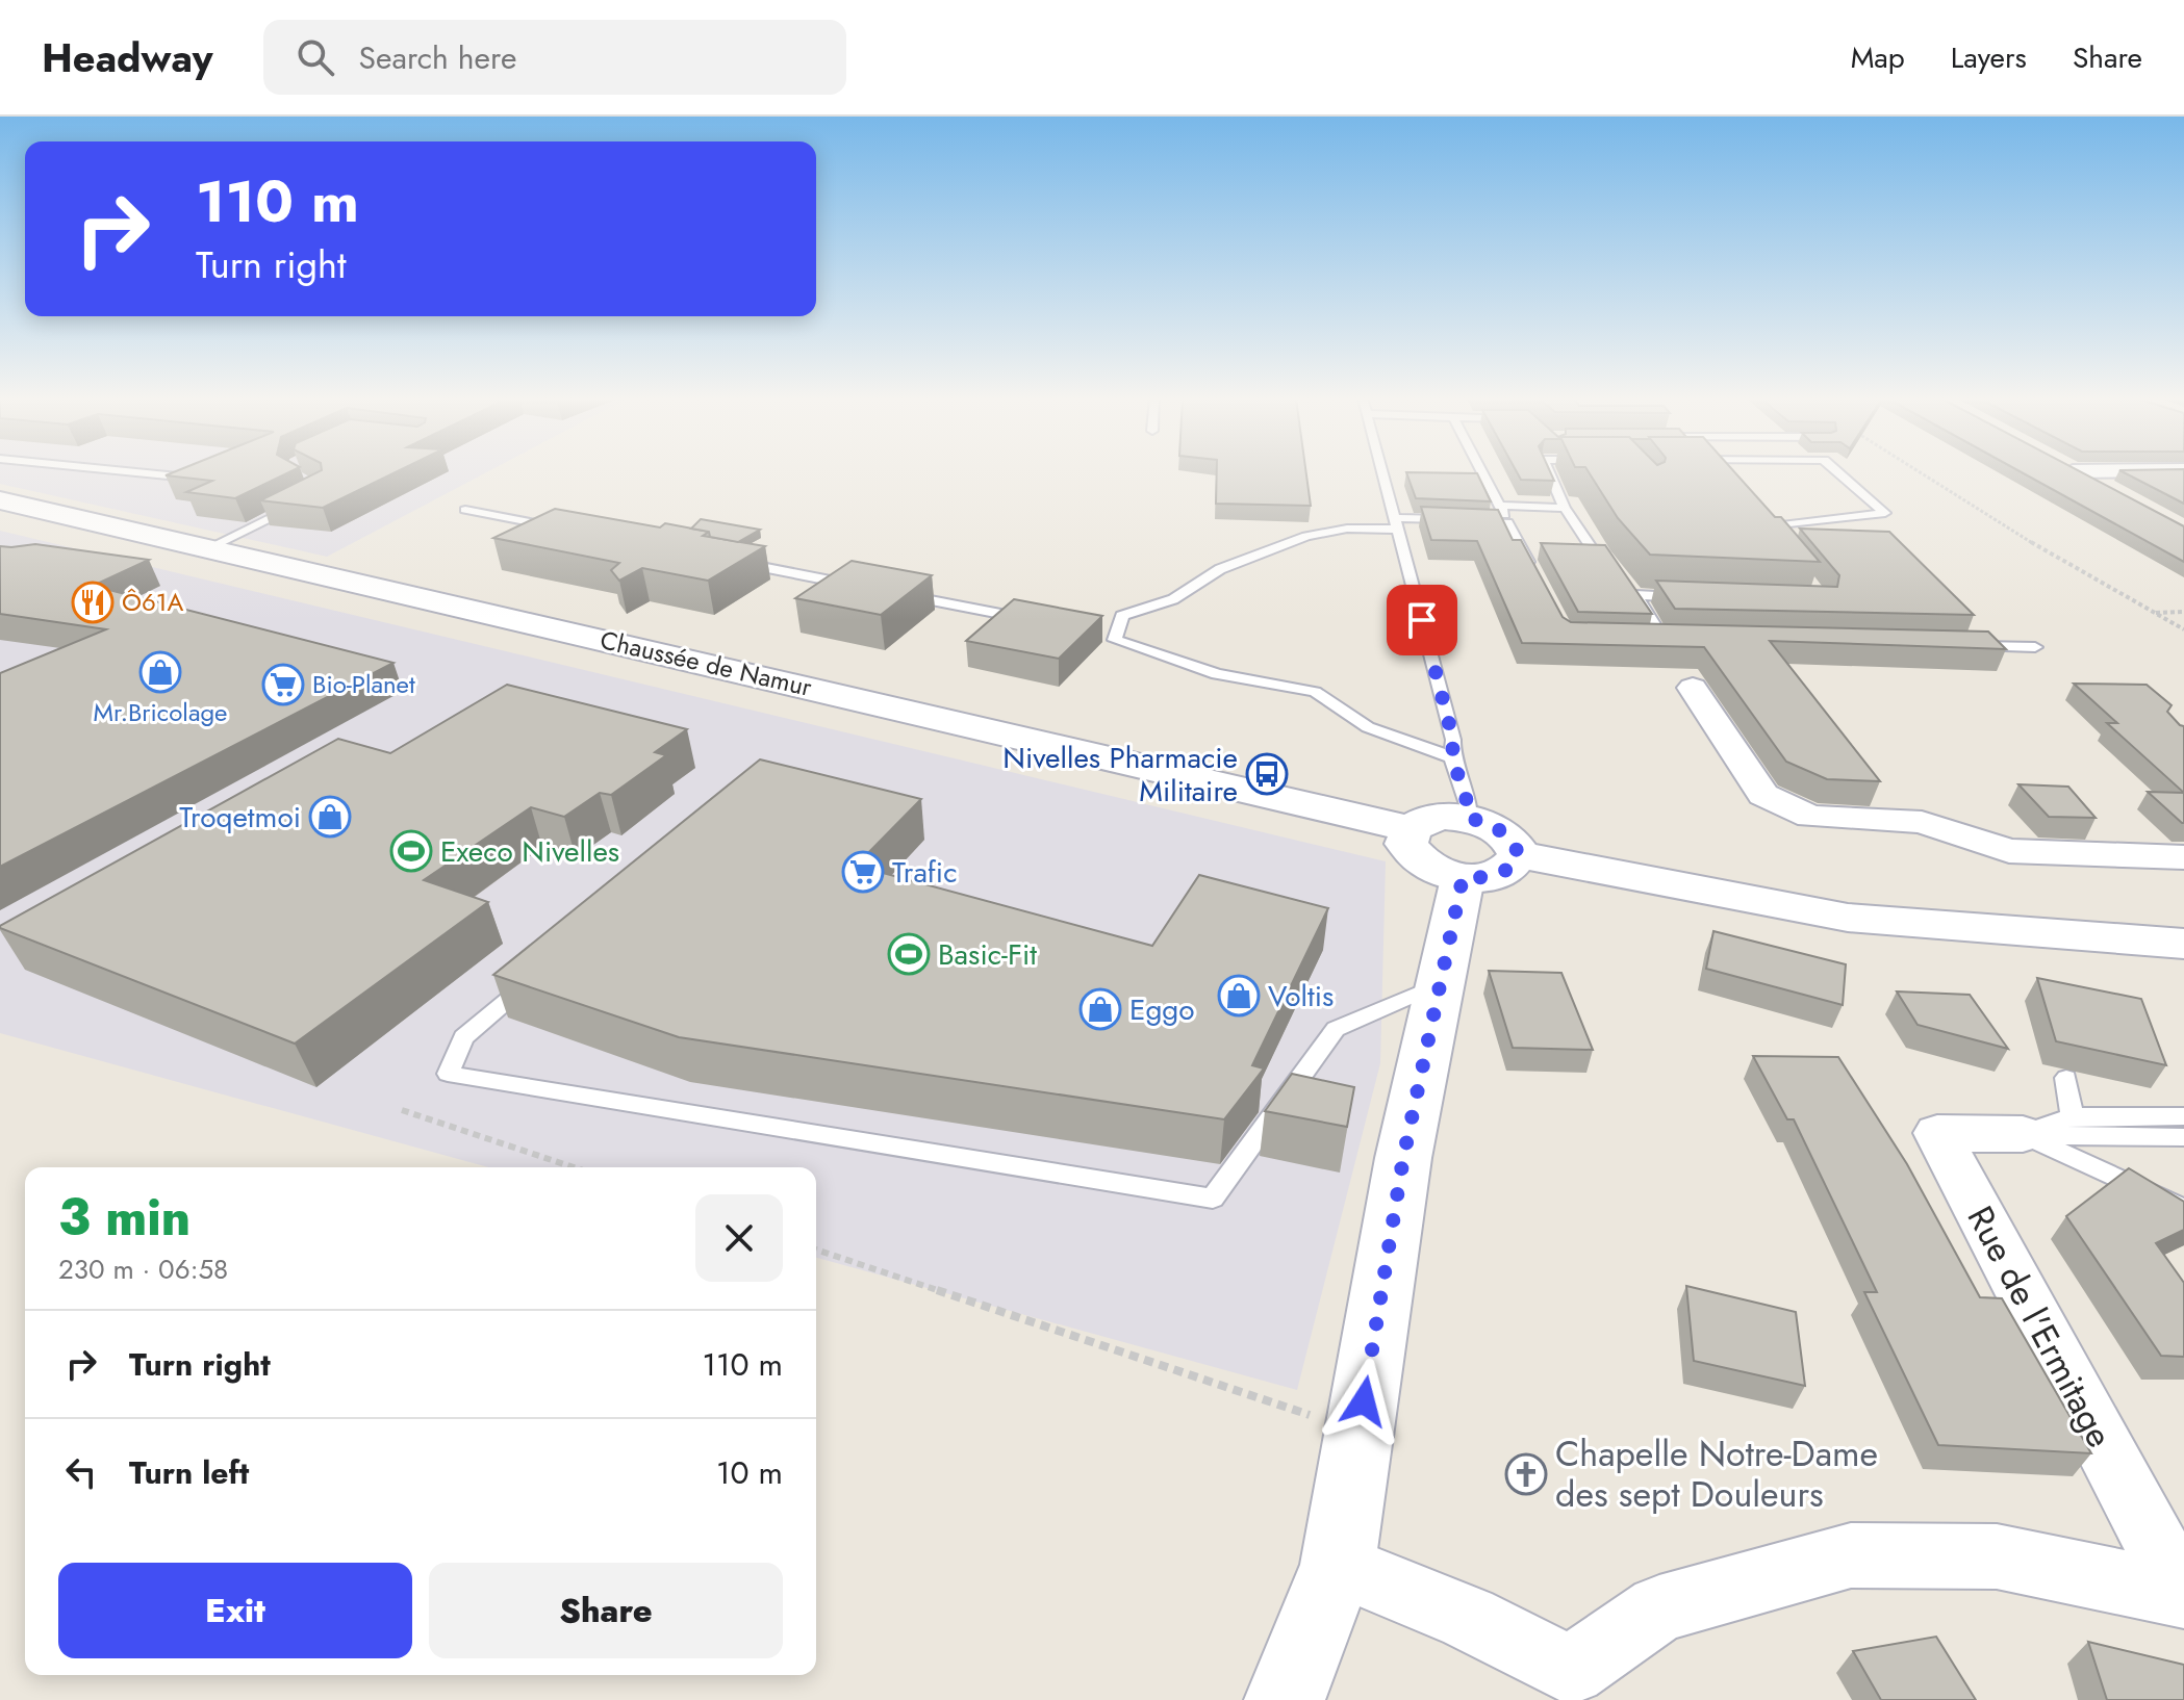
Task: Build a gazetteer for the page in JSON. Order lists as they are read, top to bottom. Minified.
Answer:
{"streets":{"main road":["Chaussée de Namur"],"street":["Rue de l'Ermitage"]},"places":{"restaurant":["Ô61A"],"shop":["Mr.Bricolage","Troqetmoi","Voltis","Eggo"],"supermarket":["Bio-Planet","Trafic"],"bus stop":["Nivelles Pharmacie Militaire"],"sports":["Execo Nivelles","Basic-Fit"],"church":["Chapelle Notre-Dame des sept Douleurs"]},"page":{"header":"Headway","search":"Search here","nav":["Map","Layers","Share"],"turn":["110 m","Turn right"],"heading":["3 min","230 m · 06:58"],"list":[{"name":"Turn right","value":"110 m"},{"name":"Turn left","value":"10 m"}],"buttons":["Exit","Share"]}}
